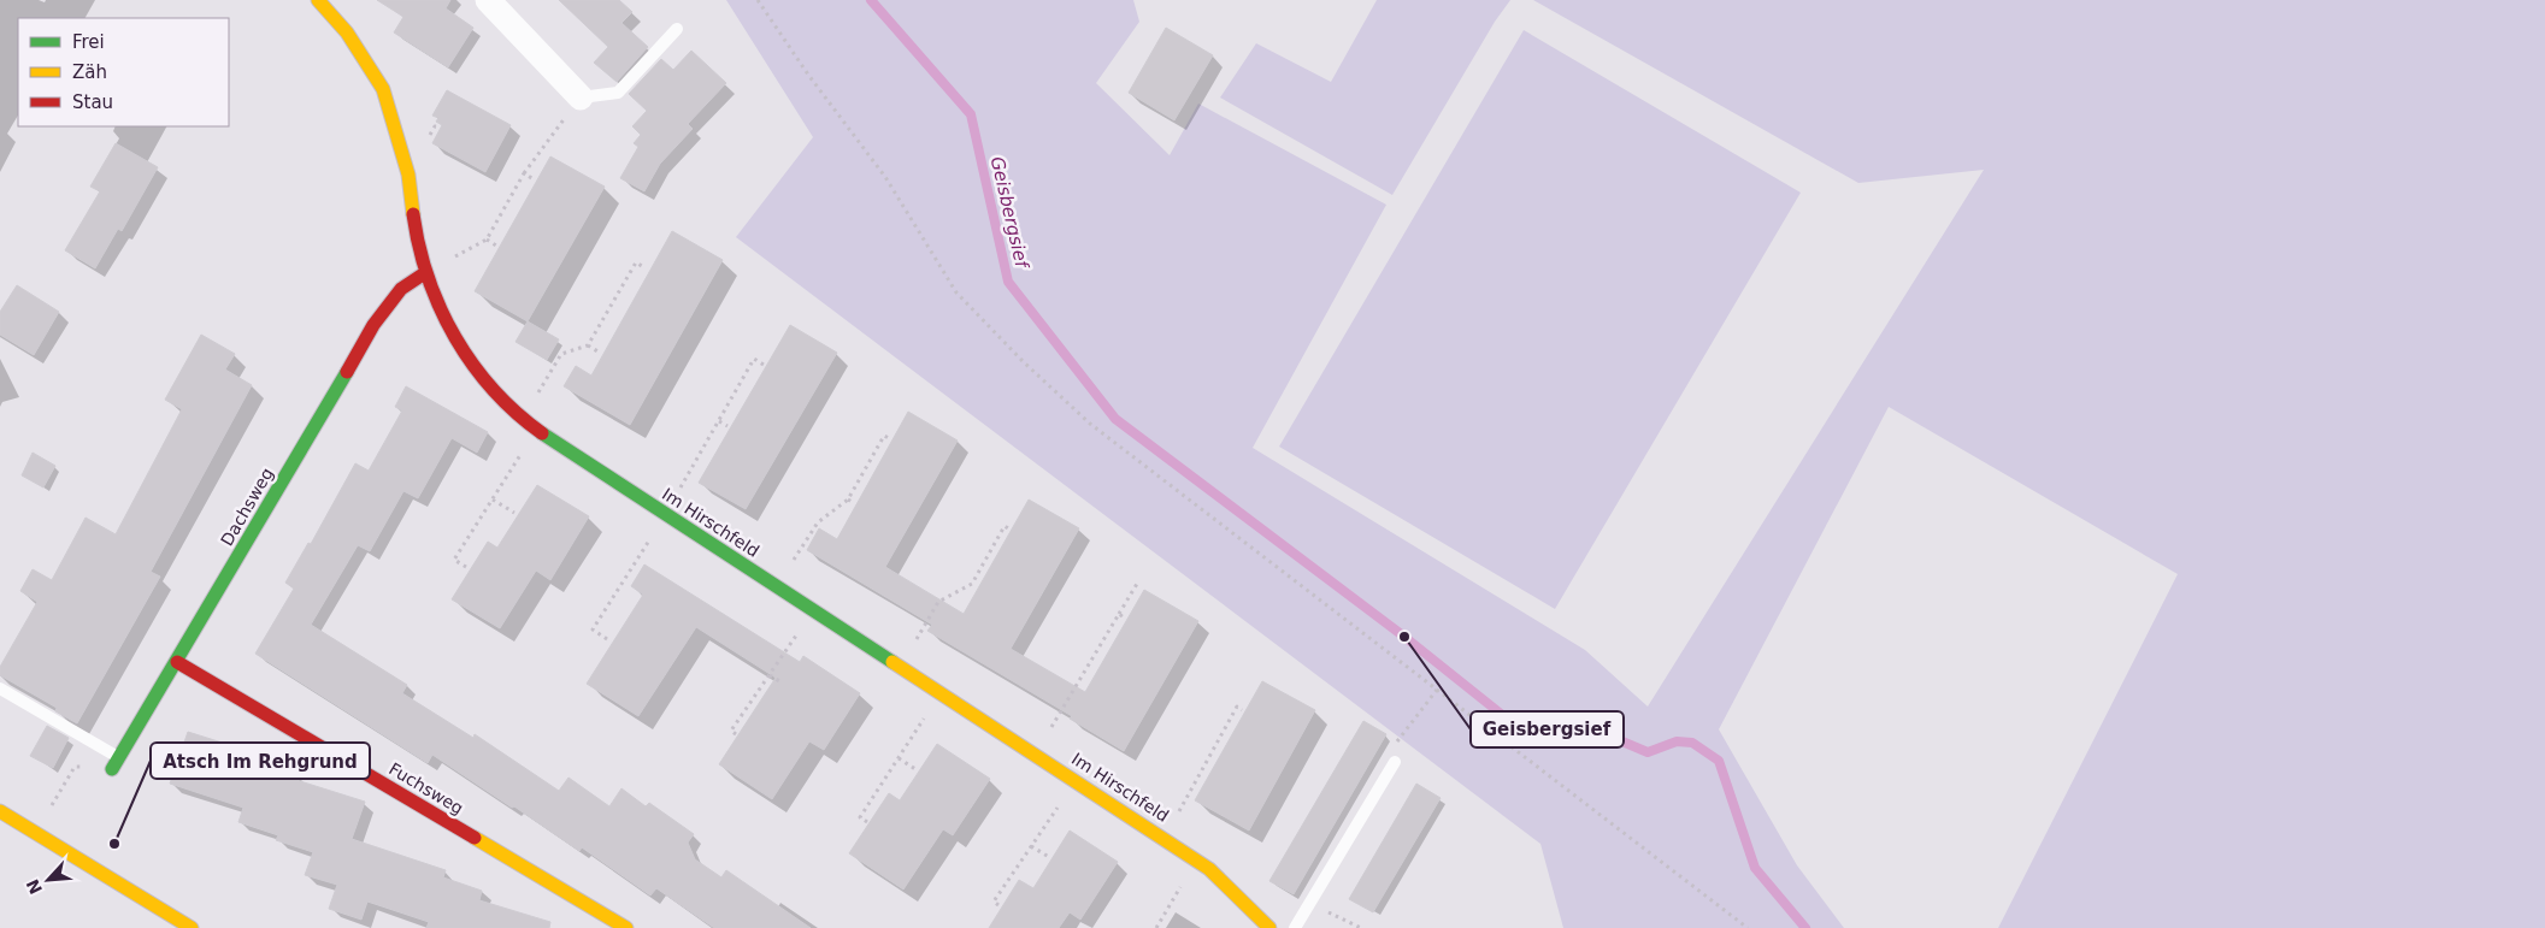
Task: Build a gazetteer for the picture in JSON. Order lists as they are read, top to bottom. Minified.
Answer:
{"streets":{"street":["Dachsweg","Im Hirschfeld","Fuchsweg"]},"crossings":[["Dachsweg","Im Hirschfeld"],["Dachsweg","Fuchsweg"]],"water":["Geisbergsief"],"places":["Geisbergsief","Atsch Im Rehgrund"],"legend":["Frei","Zäh","Stau"],"north":"bottom left"}
